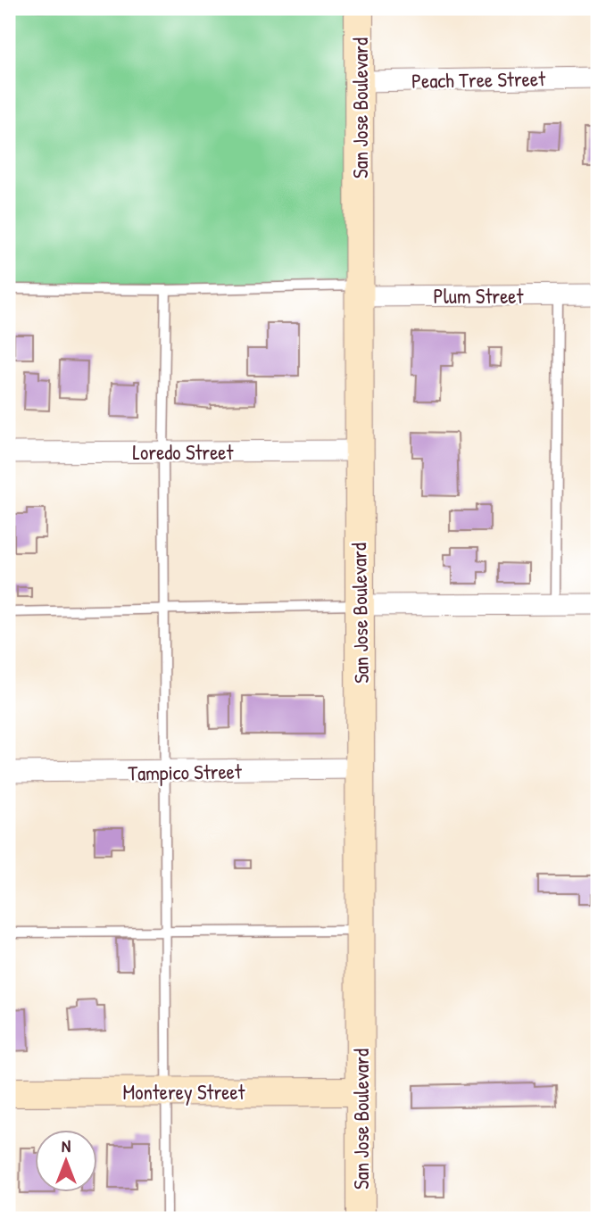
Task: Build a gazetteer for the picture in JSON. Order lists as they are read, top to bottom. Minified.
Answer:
{"streets":{"street":["Peach Tree Street","San Jose Boulevard","Plum Street","Loredo Street","Tampico Street","Monterey Street"]},"crossings":[["Peach Tree Street","San Jose Boulevard"],["San Jose Boulevard","Plum Street"],["San Jose Boulevard","Loredo Street"],["San Jose Boulevard","Tampico Street"],["San Jose Boulevard","Monterey Street"]],"north":"top"}
